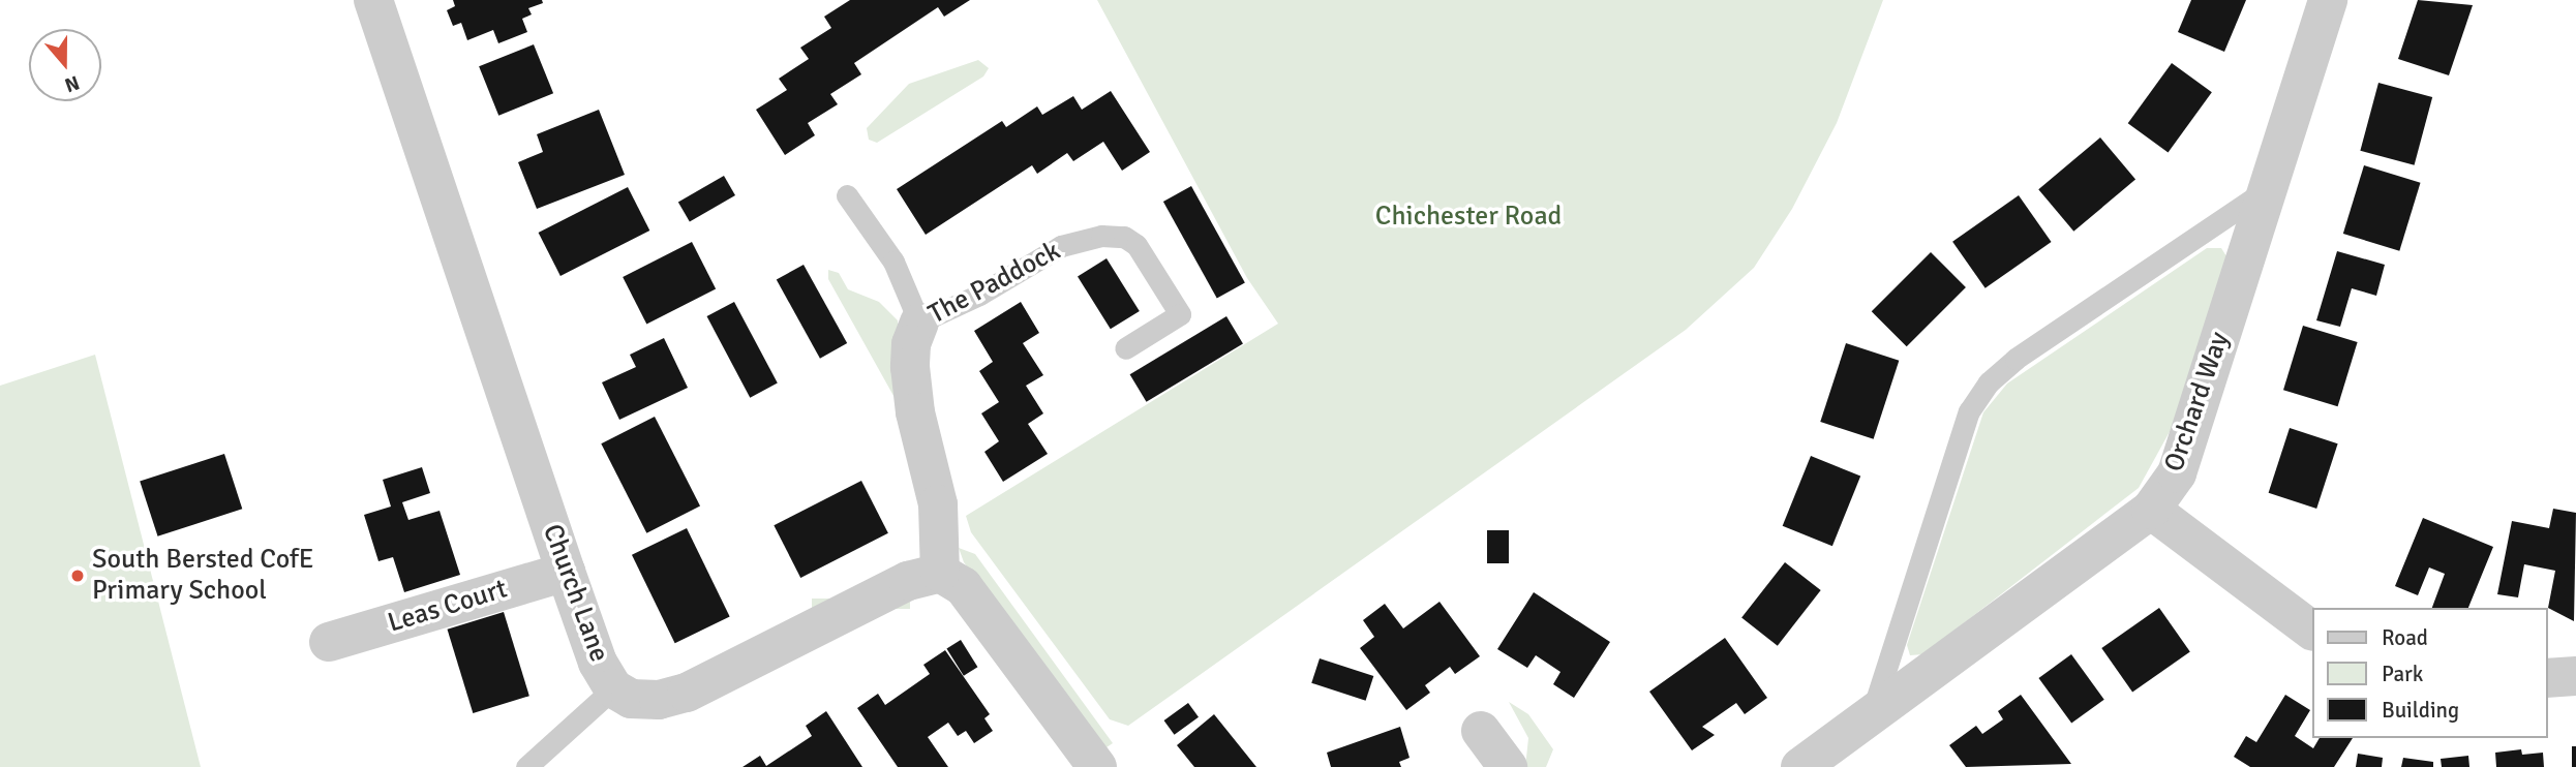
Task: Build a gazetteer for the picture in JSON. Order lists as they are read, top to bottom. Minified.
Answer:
{"streets":{"street":["The Paddock","Orchard Way","Church Lane","Leas Court"]},"crossings":[["The Paddock","Church Lane"],["Church Lane","Leas Court"]],"parks":["Chichester Road"],"places":["South Bersted CofE Primary School"],"legend":["Road","Park","Building"],"north":"bottom"}
